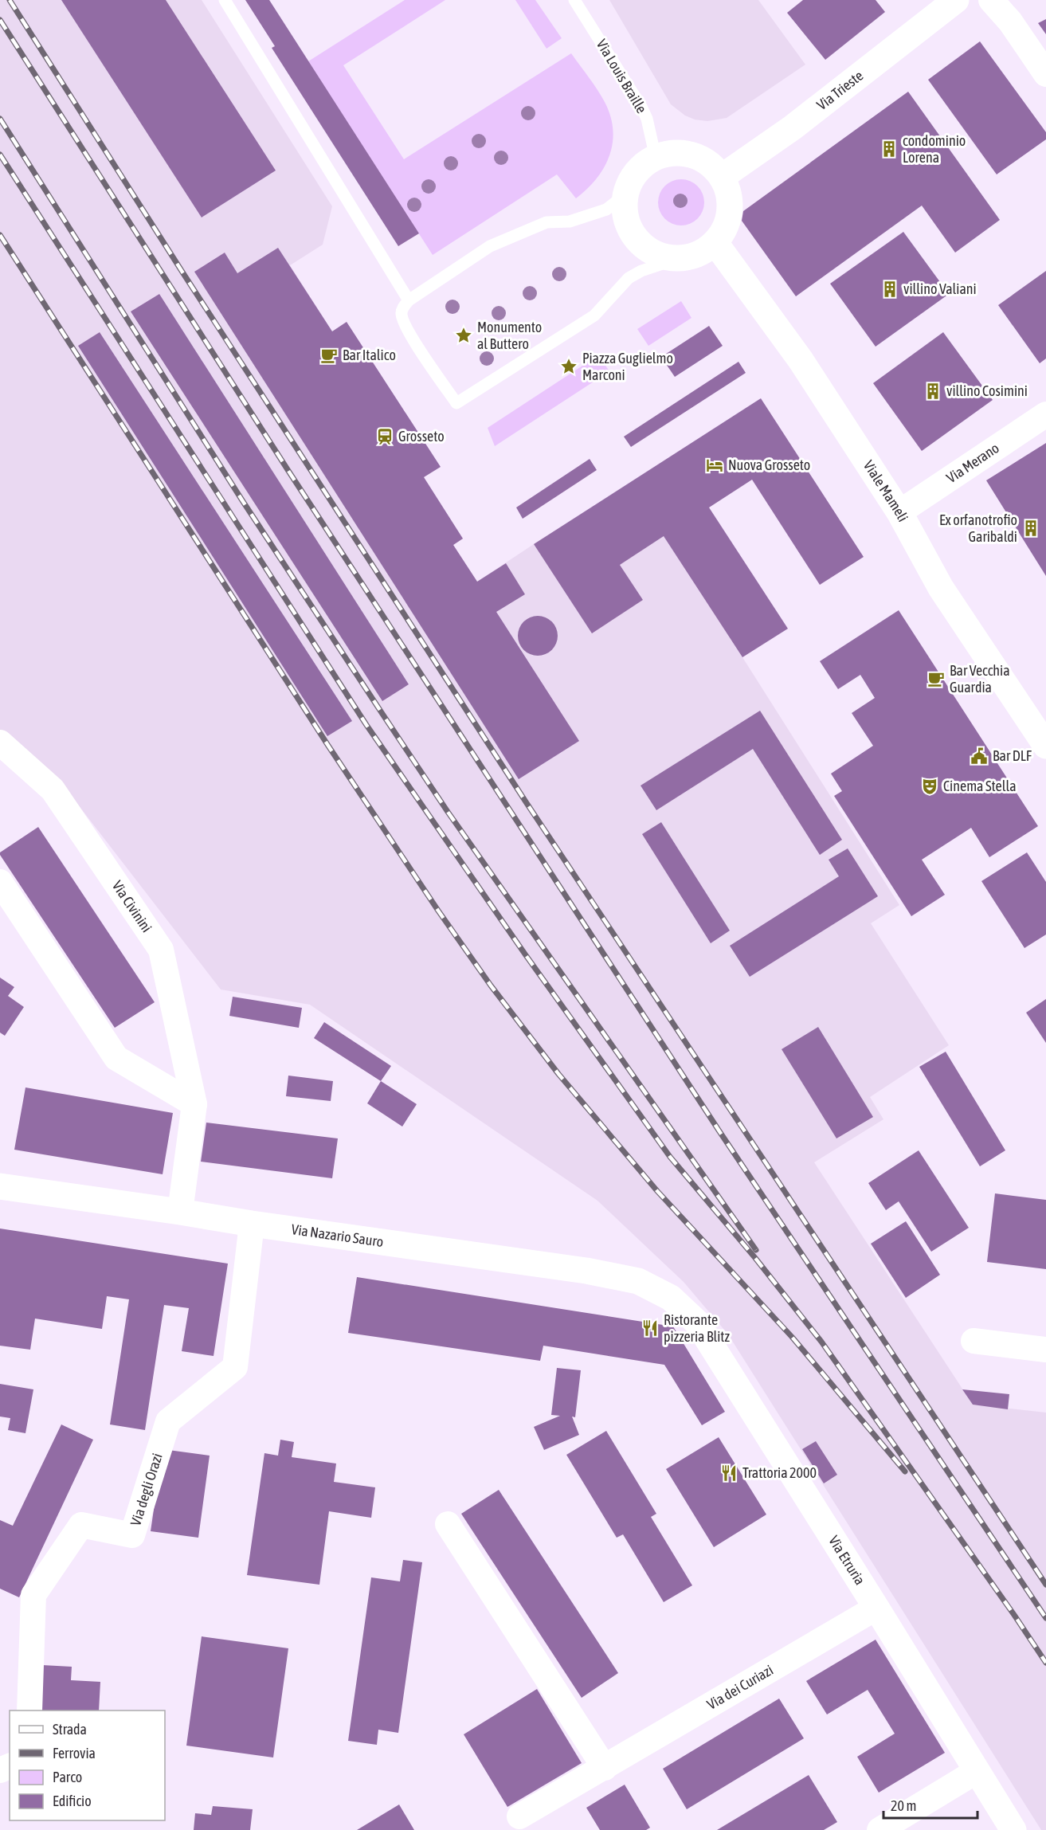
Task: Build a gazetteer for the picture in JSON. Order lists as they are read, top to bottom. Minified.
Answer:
{"streets":{"street":["Via Trieste","Via Merano","Viale Mameli","Via Civinini","Via Nazario Sauro","Via degli Orazi","Via Etruria","Via dei Curiazi"],"lane":["Via Louis Braille"]},"crossings":[["Via Louis Braille","Via Trieste"],["Via Louis Braille","Viale Mameli"],["Via Trieste","Viale Mameli"],["Via Merano","Viale Mameli"],["Via Civinini","Via Nazario Sauro"],["Via Nazario Sauro","Via degli Orazi"],["Via Nazario Sauro","Via Etruria"],["Via Etruria","Via dei Curiazi"]],"places":{"building":["condominio Lorena","villino Valiani","villino Cosimini","Ex orfanotrofio Garibaldi"],"place":["Monumento al Buttero","Piazza Guglielmo Marconi"],"cafe":["Bar Italico","Bar Vecchia Guardia"],"station":["Grosseto"],"hotel":["Nuova Grosseto"],"public building":["Bar DLF"],"theatre":["Cinema Stella"],"restaurant":["Ristorante pizzeria Blitz","Trattoria 2000"]},"legend":["Strada","Ferrovia","Parco","Edificio"],"scale_bar":"20 m"}
